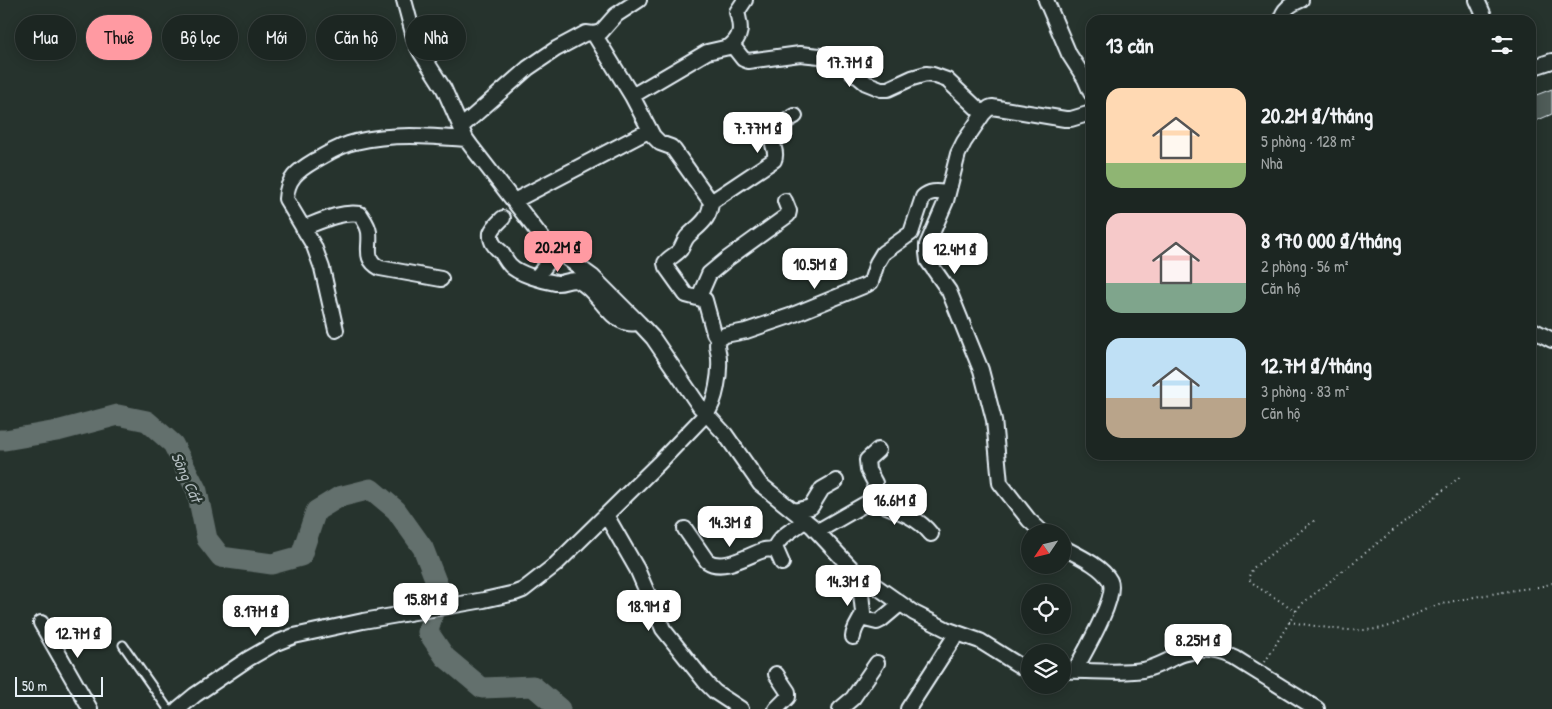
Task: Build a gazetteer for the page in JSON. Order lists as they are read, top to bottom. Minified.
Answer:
{"water":["Sông Cát"],"scale_bar":"50 m","north":"bottom left","page":{"chip":["Mua","Thuê","Bộ lọc","Mới","Căn hộ","Nhà"],"heading":"13 căn","price":["17.7M ₫","7.77M ₫","20.2M ₫","12.4M ₫","10.5M ₫","16.6M ₫","14.3M ₫","14.3M ₫","15.8M ₫","18.9M ₫","8.17M ₫","12.7M ₫","8.25M ₫"],"list":[{"name":"20.2M ₫/tháng","note":"5 phòng · 128 m² · Nhà"},{"name":"8 170 000 ₫/tháng","note":"2 phòng · 56 m² · Căn hộ"},{"name":"12.7M ₫/tháng","note":"3 phòng · 83 m² · Căn hộ"}],"scale":"50 m"}}
